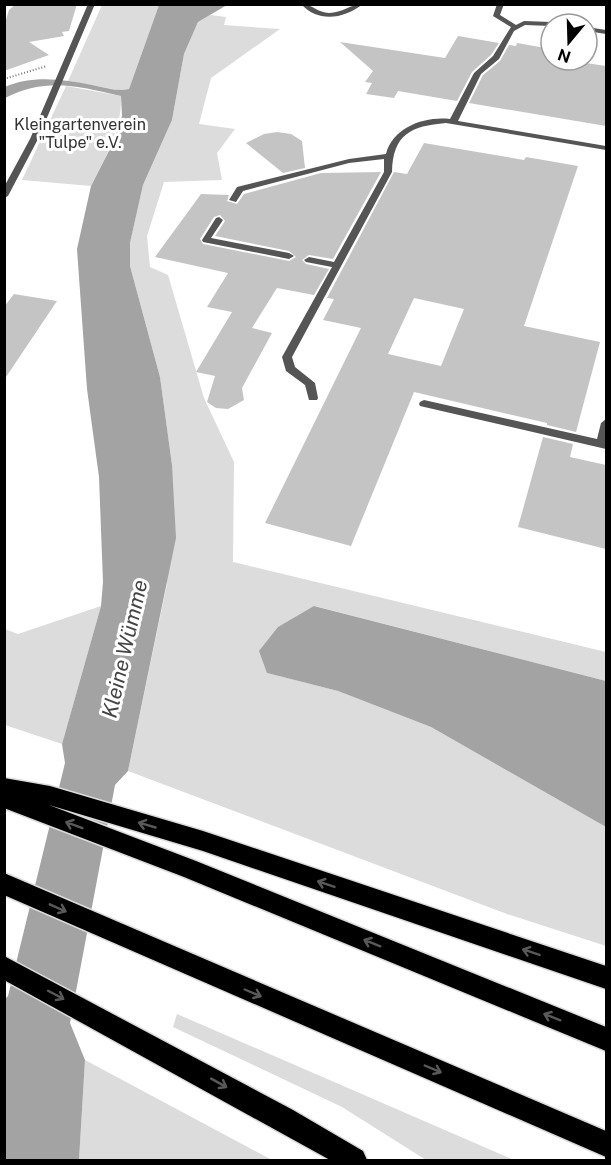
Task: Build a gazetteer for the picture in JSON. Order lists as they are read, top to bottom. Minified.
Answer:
{"water":["Kleine Wümme"],"parks":["Kleingartenverein \"Tulpe\" e.V."],"north":"bottom"}
